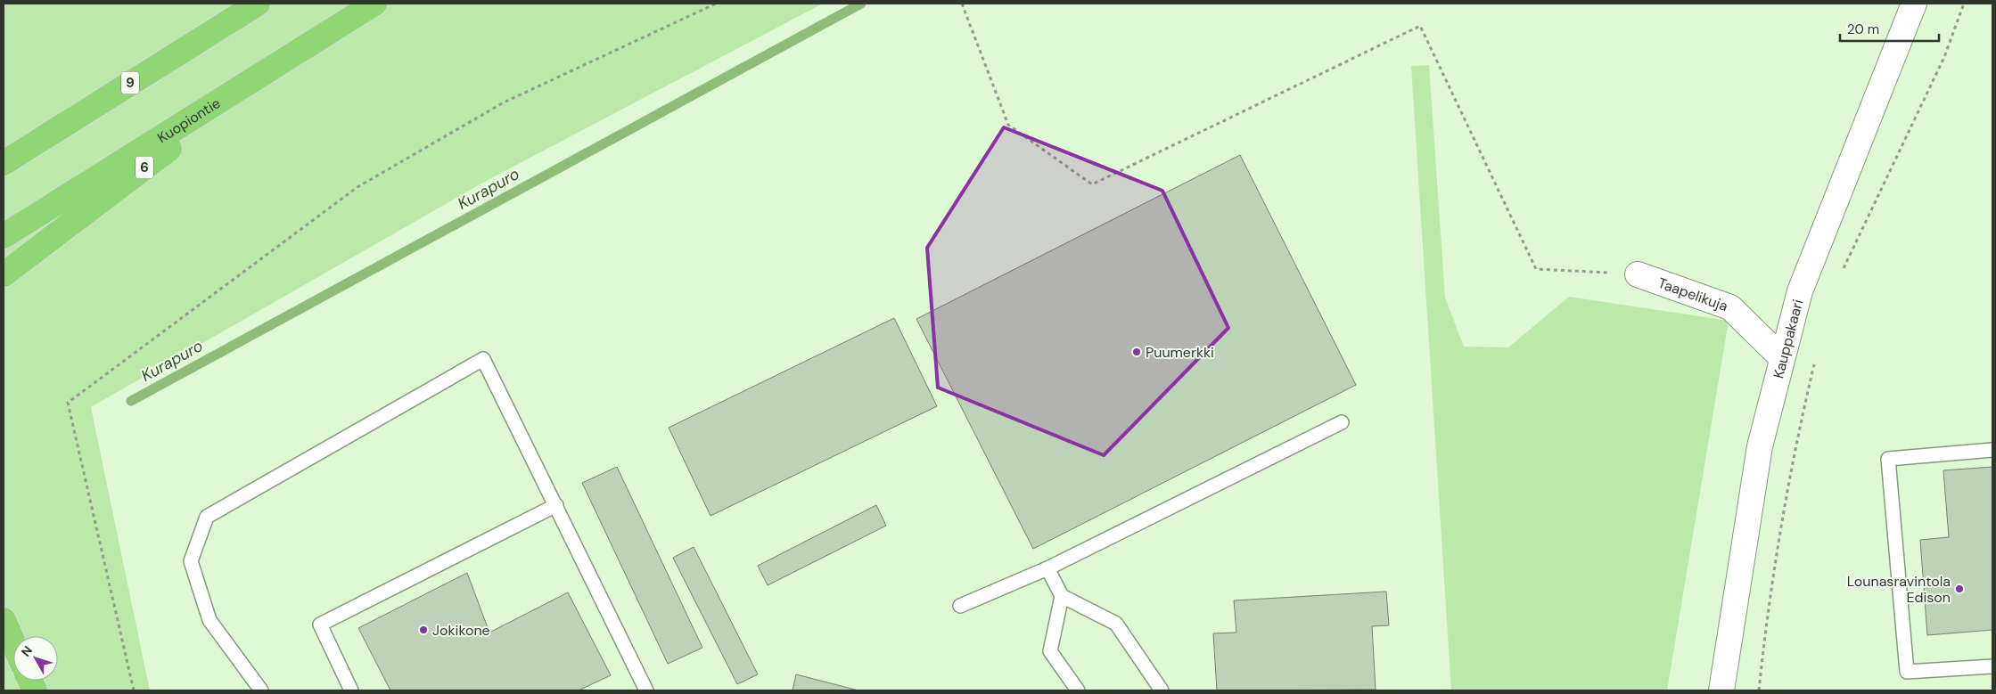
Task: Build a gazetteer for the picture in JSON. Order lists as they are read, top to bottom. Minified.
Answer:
{"streets":{"highway":["9","Kuopiontie","6"],"street":["Taapelikuja","Kauppakaari"]},"crossings":[["Kuopiontie","6"],["Taapelikuja","Kauppakaari"]],"water":["Kurapuro"],"places":["Puumerkki","Lounasravintola Edison","Jokikone"],"scale_bar":"20 m","north":"top left"}
